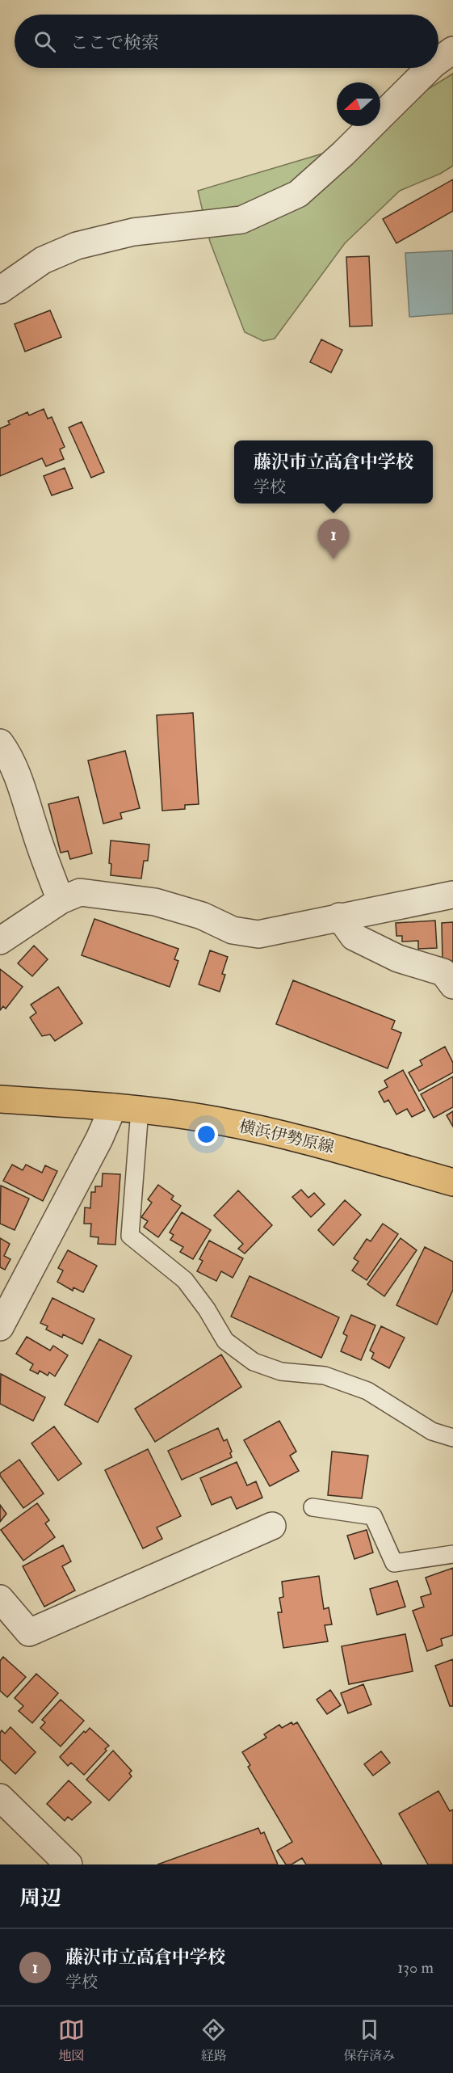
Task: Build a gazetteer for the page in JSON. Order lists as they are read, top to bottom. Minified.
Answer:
{"streets":{"main road":["横浜伊勢原線"]},"north":"left","page":{"search":"ここで検索","popup":["藤沢市立高倉中学校","学校"],"pins":"1","heading":"周辺","list":[{"mark":"1","name":"藤沢市立高倉中学校","note":"学校","value":"130 m"}],"nav":["地図","経路","保存済み"]}}
